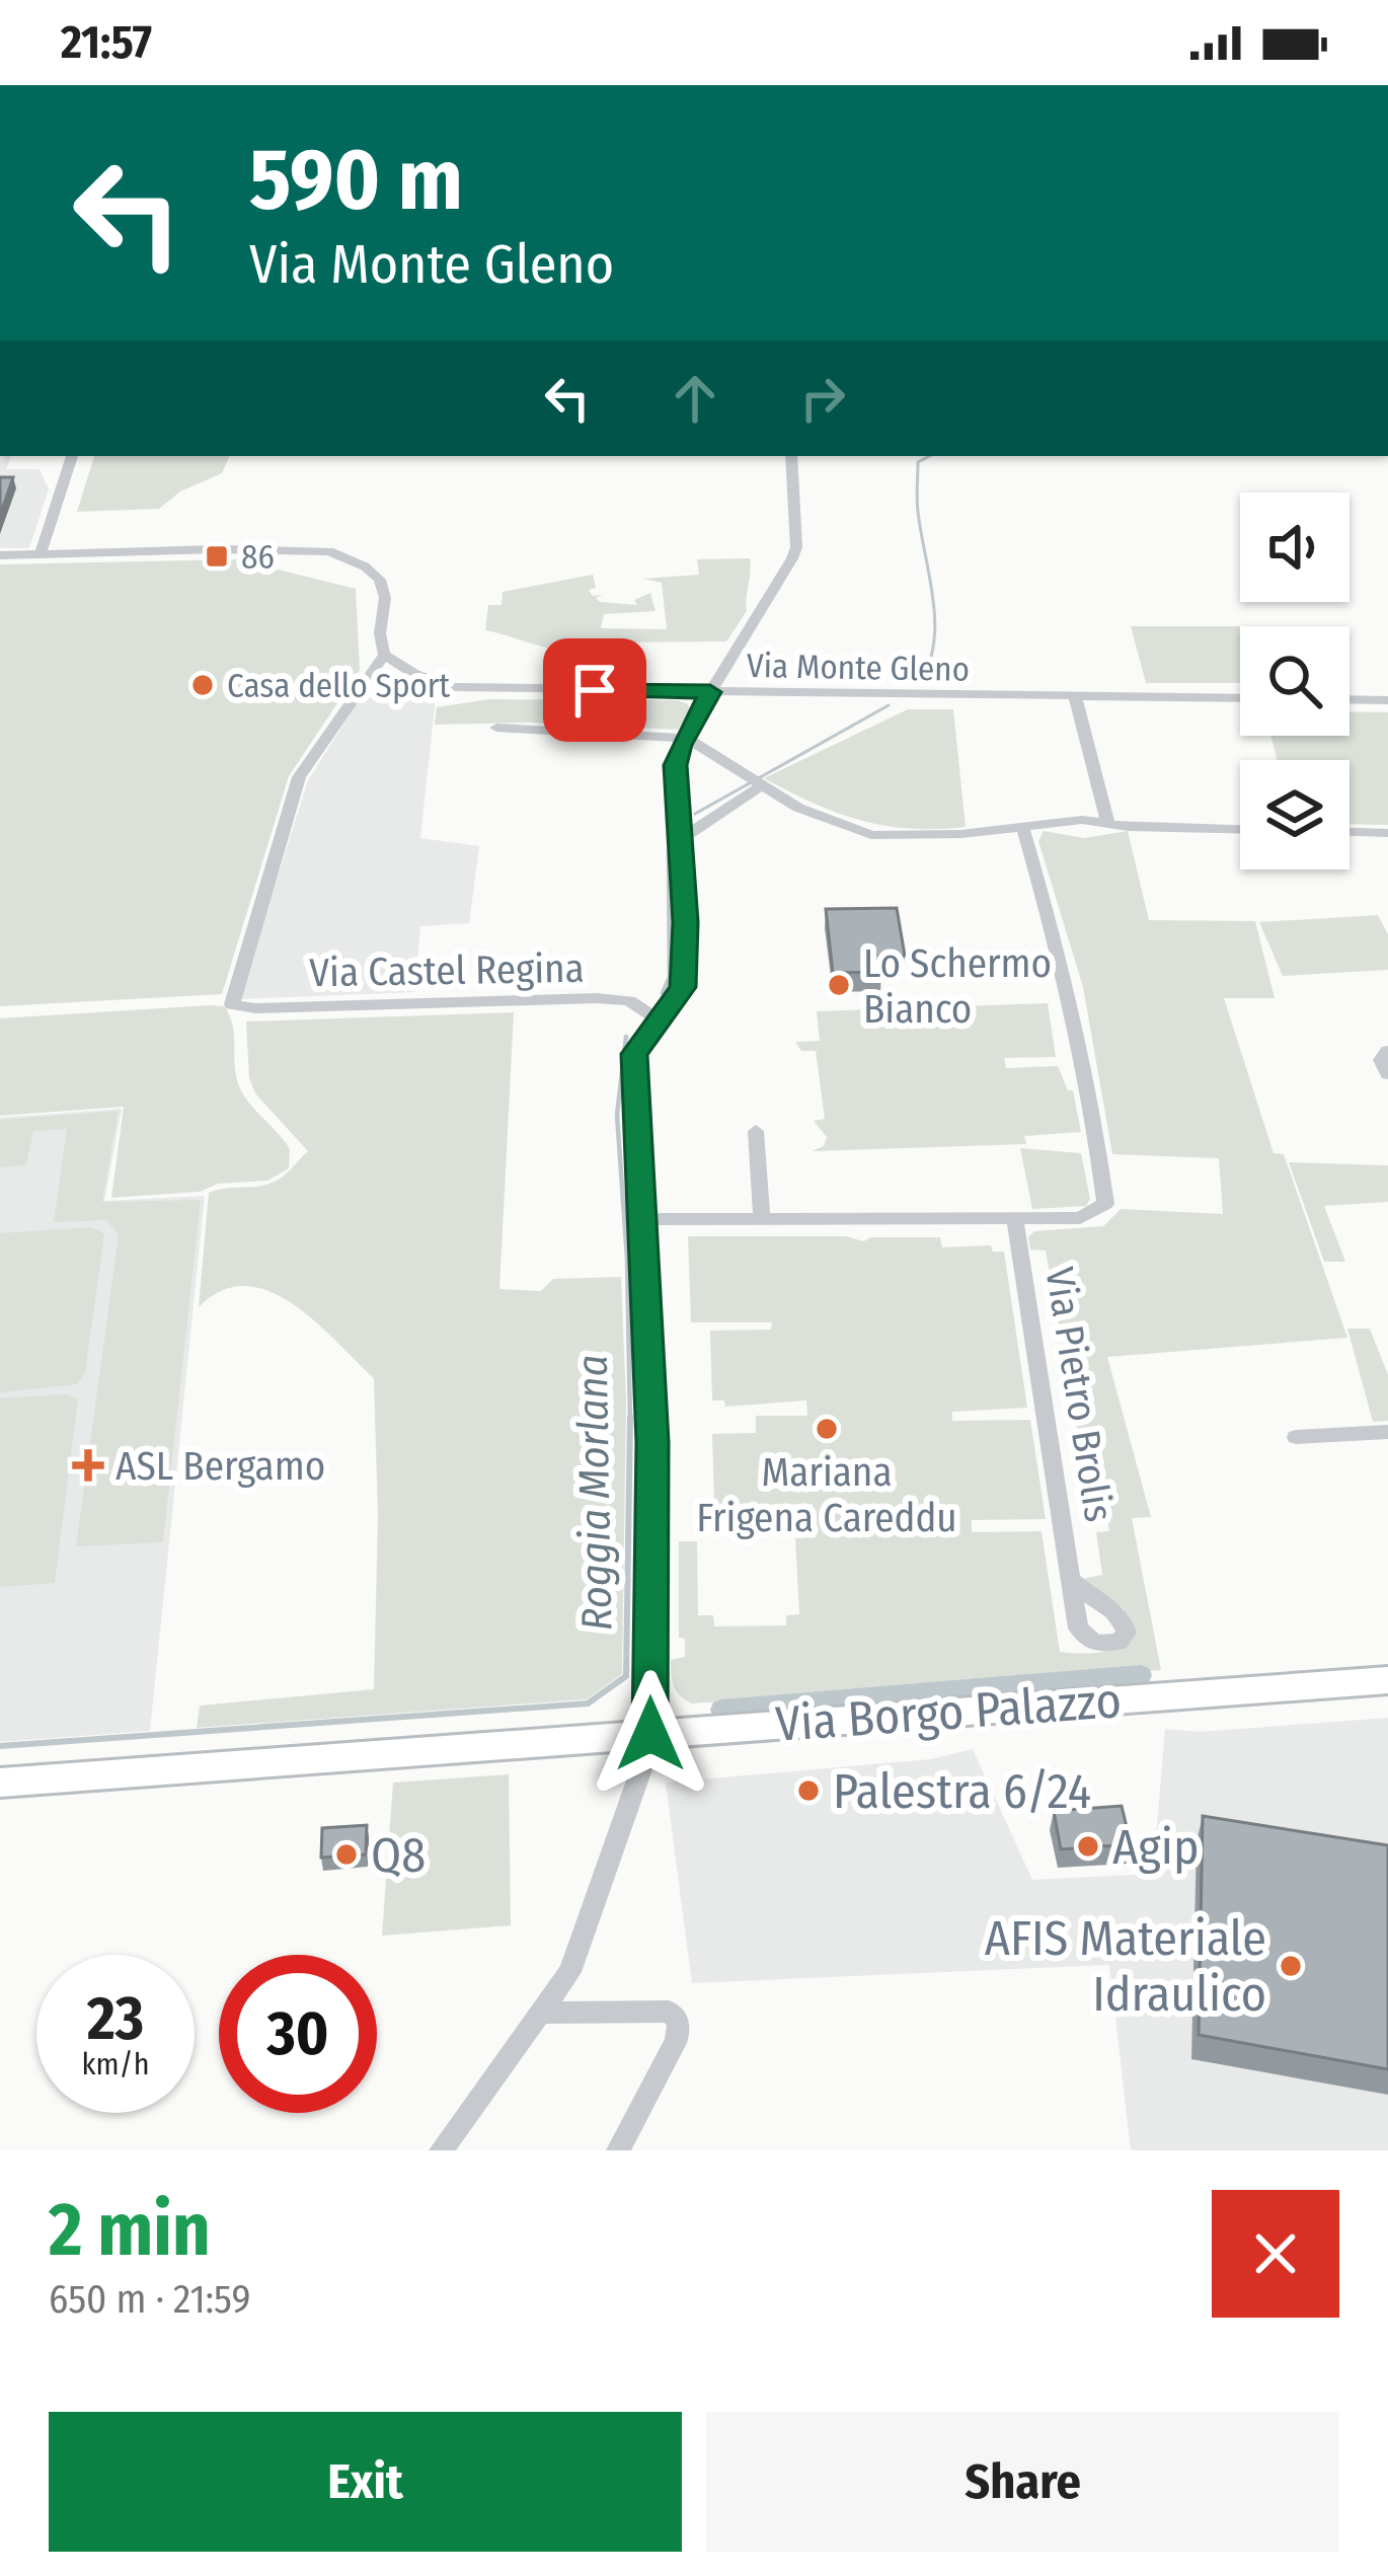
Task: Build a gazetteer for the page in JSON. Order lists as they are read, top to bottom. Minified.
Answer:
{"streets":{"main road":["Via Borgo Palazzo"],"street":["Via Monte Gleno","Via Castel Regina","Via Pietro Brolis"]},"crossings":[["Via Monte Gleno","Via Castel Regina"]],"water":["Roggia Morlana"],"places":{"transit":["86"],"other":["Casa dello Sport","Lo Schermo Bianco","Mariana Frigena Careddu","Palestra 6/24","Agip","Q8","AFIS Materiale Idraulico"],"health":["ASL Bergamo"]},"page":{"status":"21:57","turn":["590 m","Via Monte Gleno"],"speed":"23 km/h","limit":"30","heading":["2 min","650 m · 21:59"],"buttons":["Exit","Share"]}}
